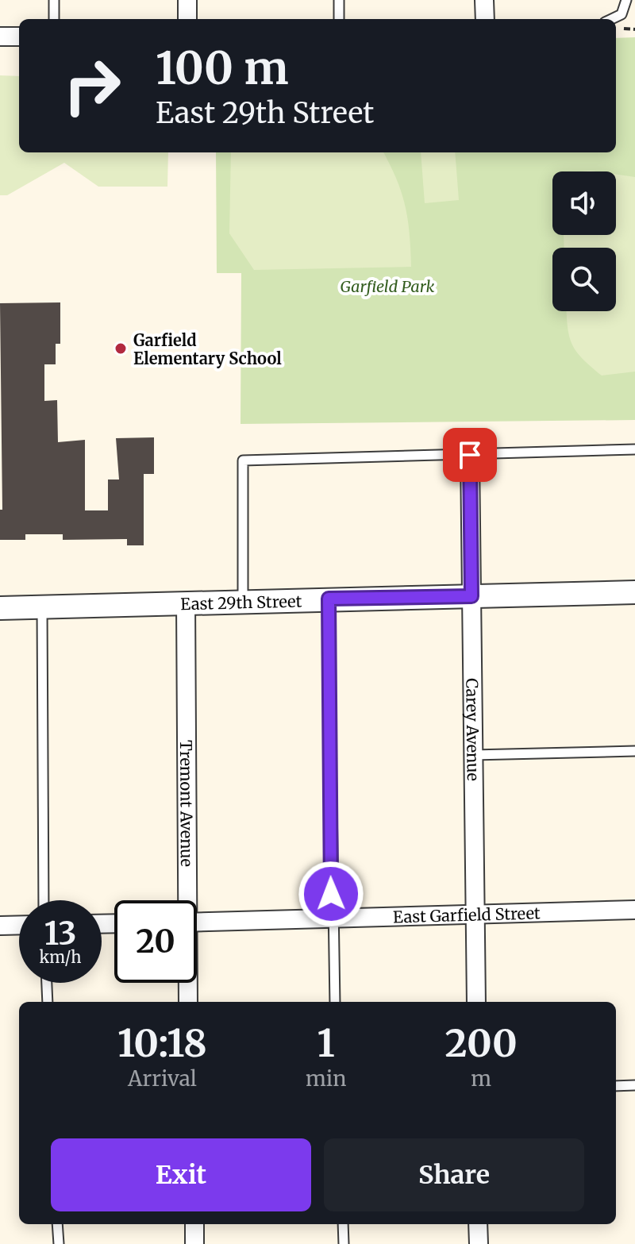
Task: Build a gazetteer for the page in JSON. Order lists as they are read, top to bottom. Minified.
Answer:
{"streets":{"street":["East 29th Street","Carey Avenue","Tremont Avenue","East Garfield Street"]},"crossings":[["East 29th Street","Carey Avenue"],["East 29th Street","Tremont Avenue"],["Carey Avenue","East Garfield Street"]],"parks":["Garfield Park"],"places":["Garfield Elementary School"],"page":{"turn":["100 m","East 29th Street"],"speed":"13 km/h","limit":"20","eta":["10:18","Arrival","1","min","200","m"],"buttons":["Exit","Share"]}}
